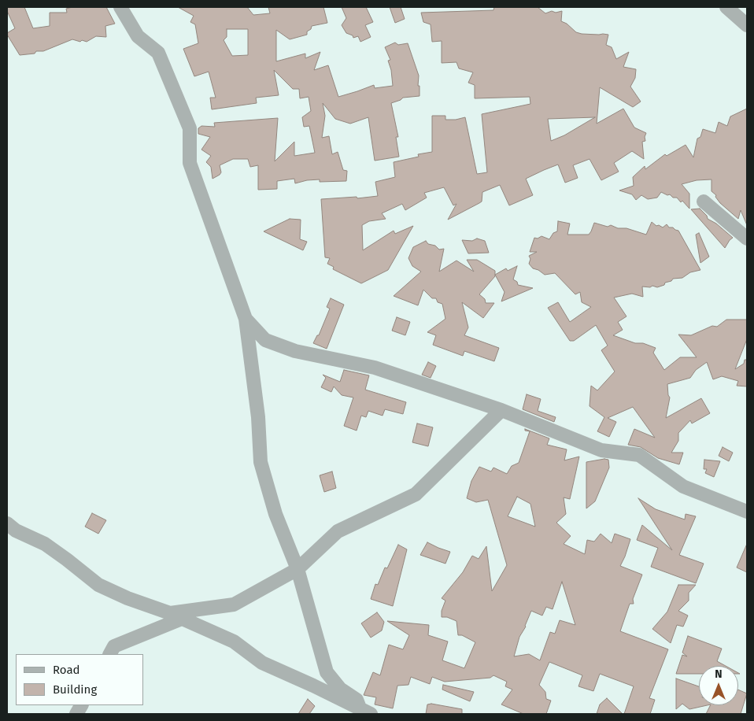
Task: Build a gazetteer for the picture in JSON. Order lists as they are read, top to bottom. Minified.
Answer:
{"legend":["Road","Building"],"north":"top"}
